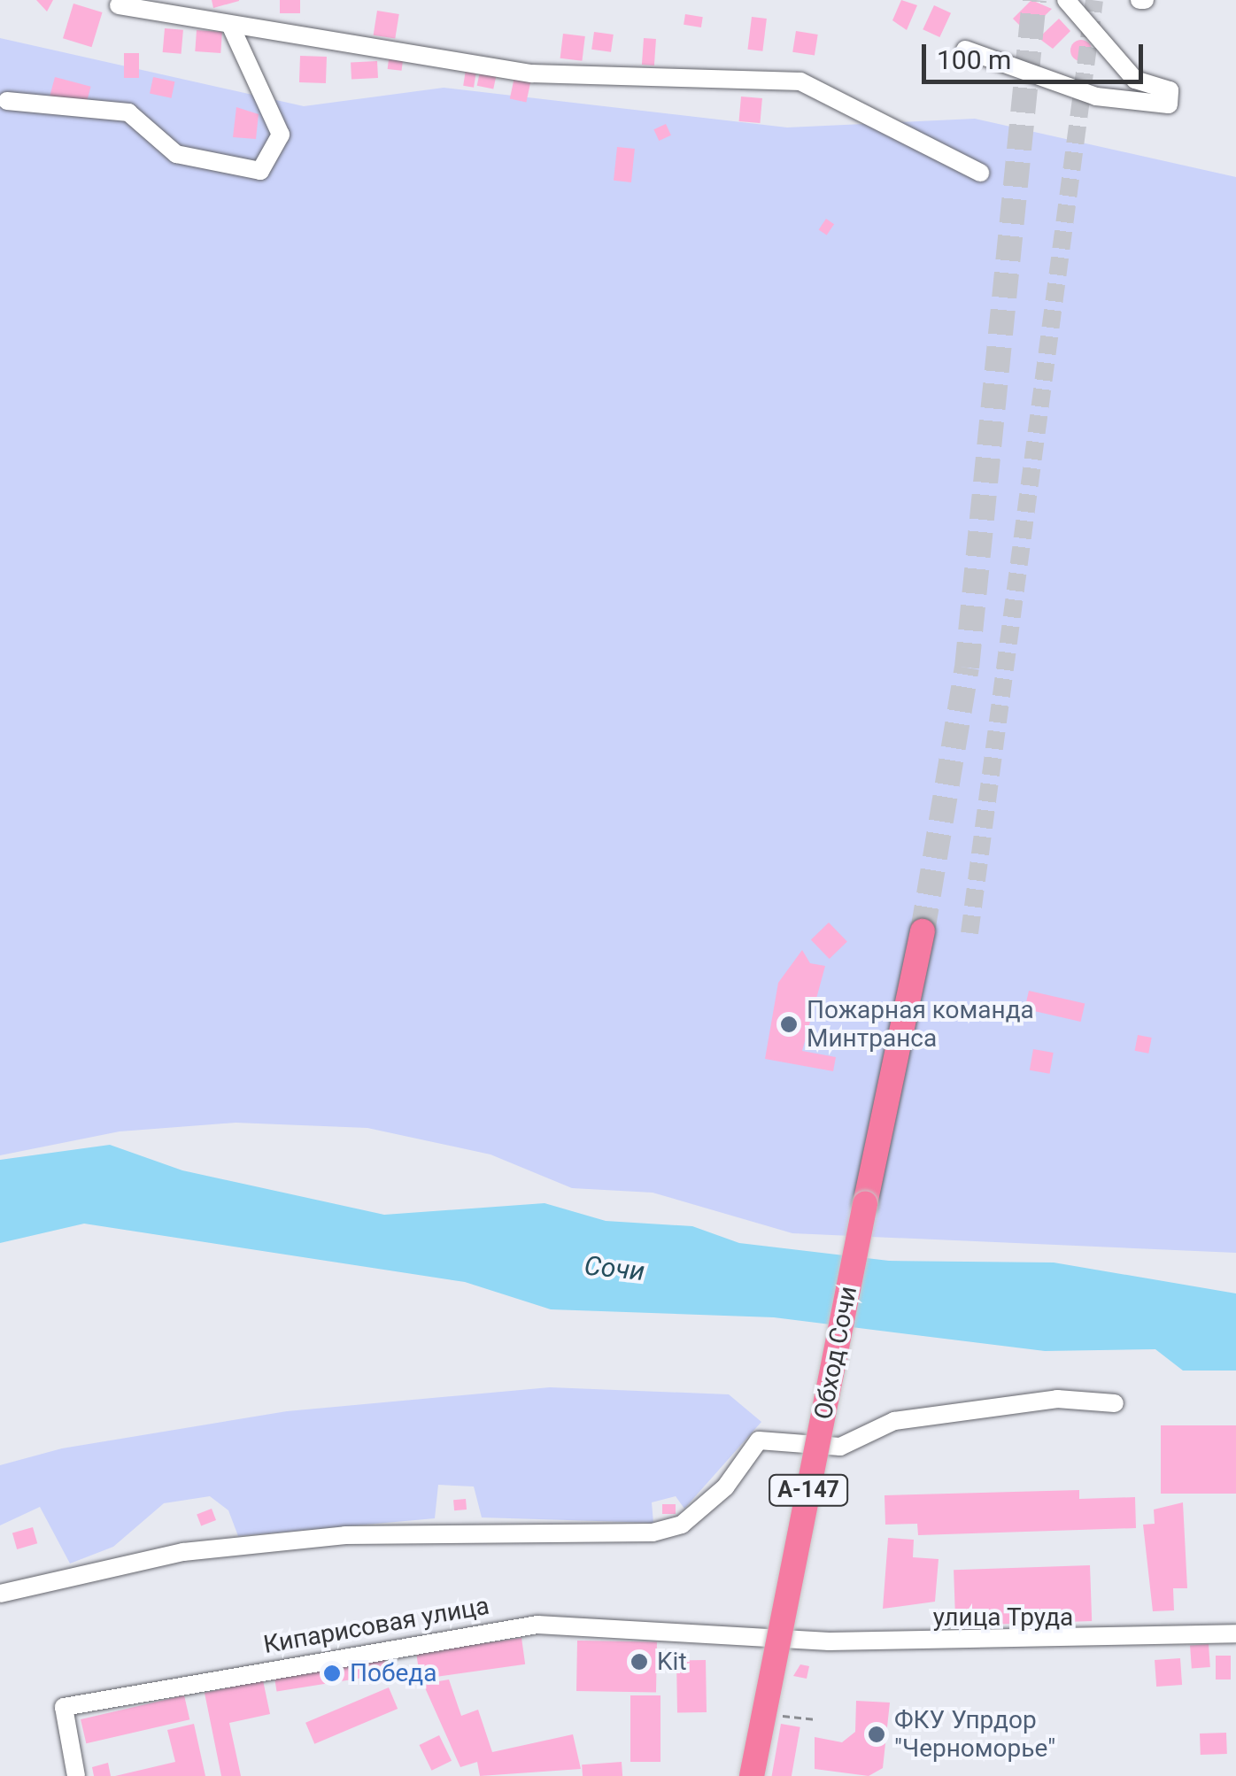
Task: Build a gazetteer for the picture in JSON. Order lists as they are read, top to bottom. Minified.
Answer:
{"streets":{"highway":["Обход Сочи","А-147"],"street":["улица Труда","Кипарисовая улица"]},"crossings":[["улица Труда","Кипарисовая улица"]],"water":["Сочи"],"places":["Пожарная команда Минтранса","Kit","Победа","ФКУ Упрдор \"Черноморье\""],"scale_bar":"100 m"}
